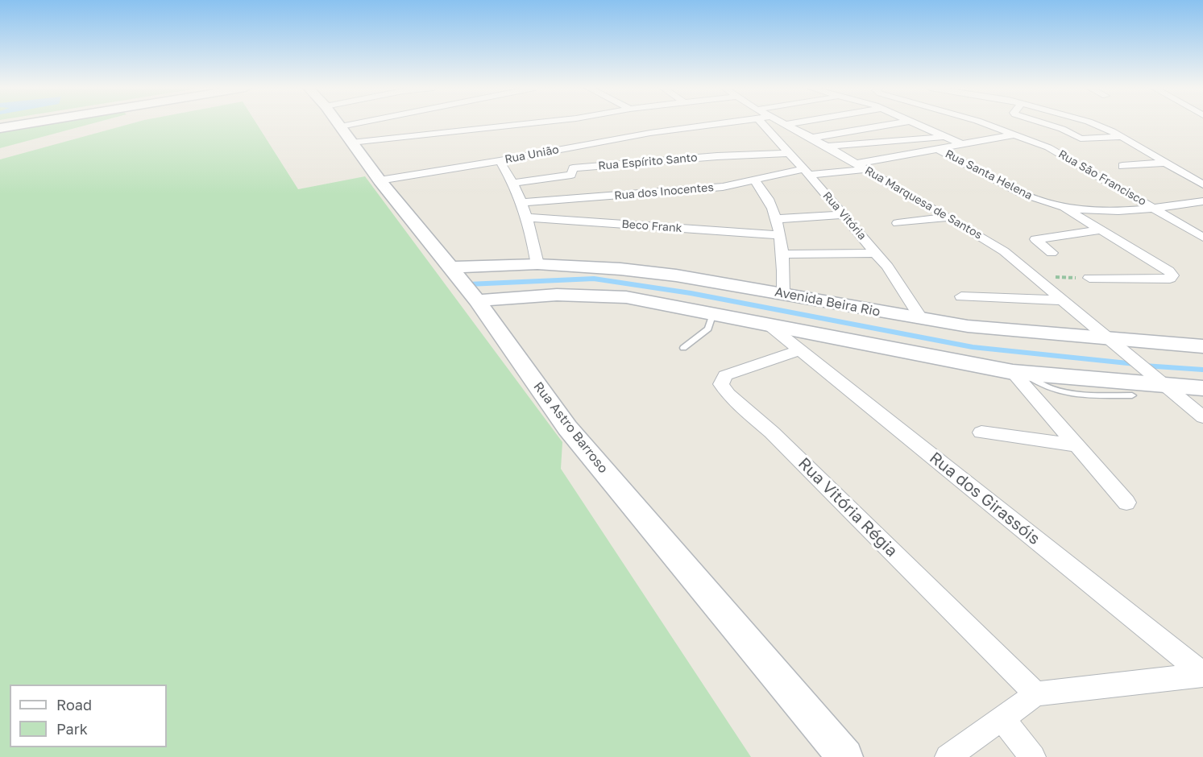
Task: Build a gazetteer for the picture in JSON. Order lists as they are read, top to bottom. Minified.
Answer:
{"streets":{"street":["Rua União","Rua Espírito Santo","Rua Santa Helena","Rua São Francisco","Rua dos Inocentes","Rua Marquesa de Santos","Rua Vitória","Beco Frank","Avenida Beira Rio","Rua Astro Barroso","Rua dos Girassóis","Rua Vitória Régia"]},"crossings":[["Rua União","Rua Astro Barroso"],["Rua Espírito Santo","Rua Vitória"],["Rua Santa Helena","Rua São Francisco"],["Rua Santa Helena","Rua dos Inocentes"],["Rua São Francisco","Rua dos Inocentes"],["Rua dos Inocentes","Rua Marquesa de Santos"],["Rua dos Inocentes","Rua Vitória"],["Rua Marquesa de Santos","Avenida Beira Rio"],["Rua Vitória","Avenida Beira Rio"],["Avenida Beira Rio","Rua Astro Barroso"],["Rua dos Girassóis","Rua Vitória Régia"]],"legend":["Road","Park"]}
